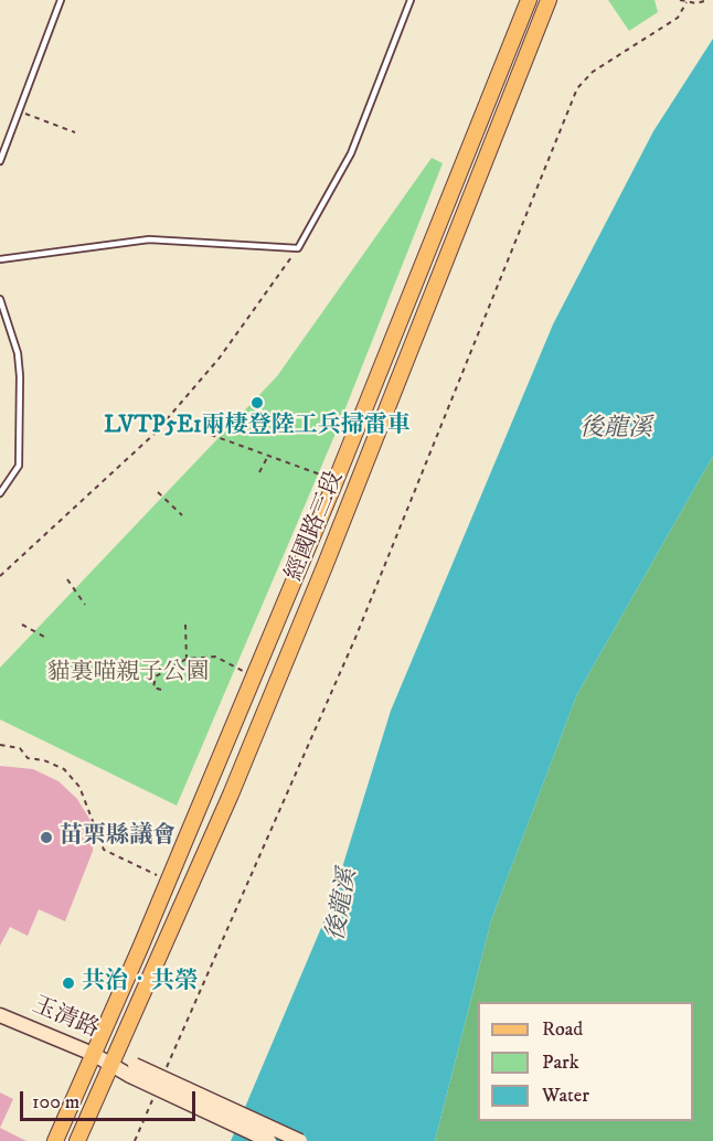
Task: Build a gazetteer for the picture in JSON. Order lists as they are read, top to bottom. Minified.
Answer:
{"streets":{"main road":["經國路三段"],"street":["玉清路"]},"crossings":[["經國路三段","玉清路"]],"water":["後龍溪"],"parks":["貓裏喵親子公園"],"places":["LVTP5E1兩棲登陸工兵掃雷車","苗栗縣議會","共治‧共榮"],"legend":["Road","Park","Water"],"scale_bar":"100 m"}
